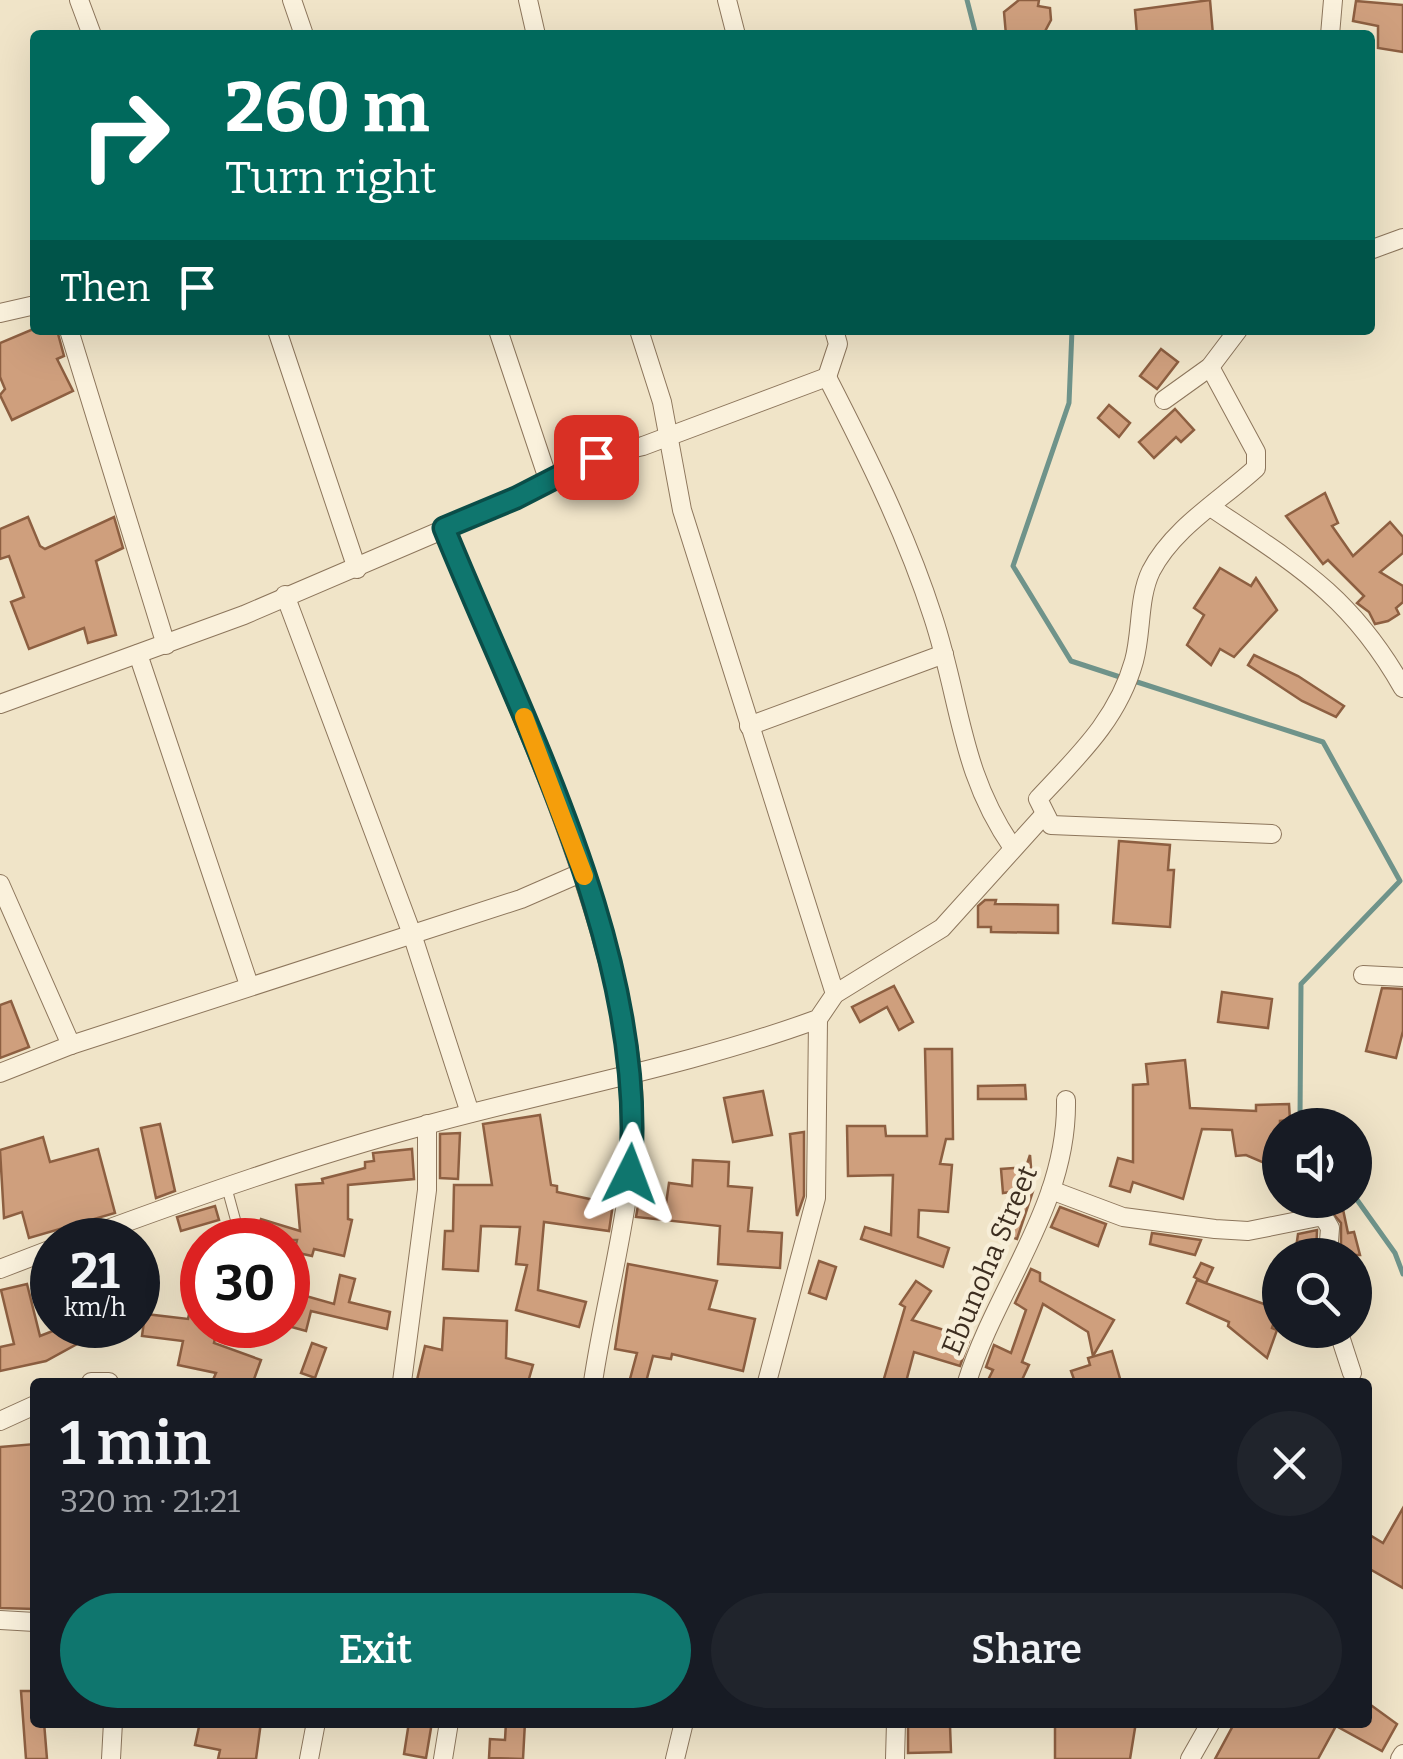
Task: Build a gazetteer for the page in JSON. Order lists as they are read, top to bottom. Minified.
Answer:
{"streets":{"street":["Ebunoha Street"]},"page":{"turn":["260 m","Turn right"],"then":"Then","speed":"21 km/h","limit":"30","heading":["1 min","320 m · 21:21"],"buttons":["Exit","Share"]}}
